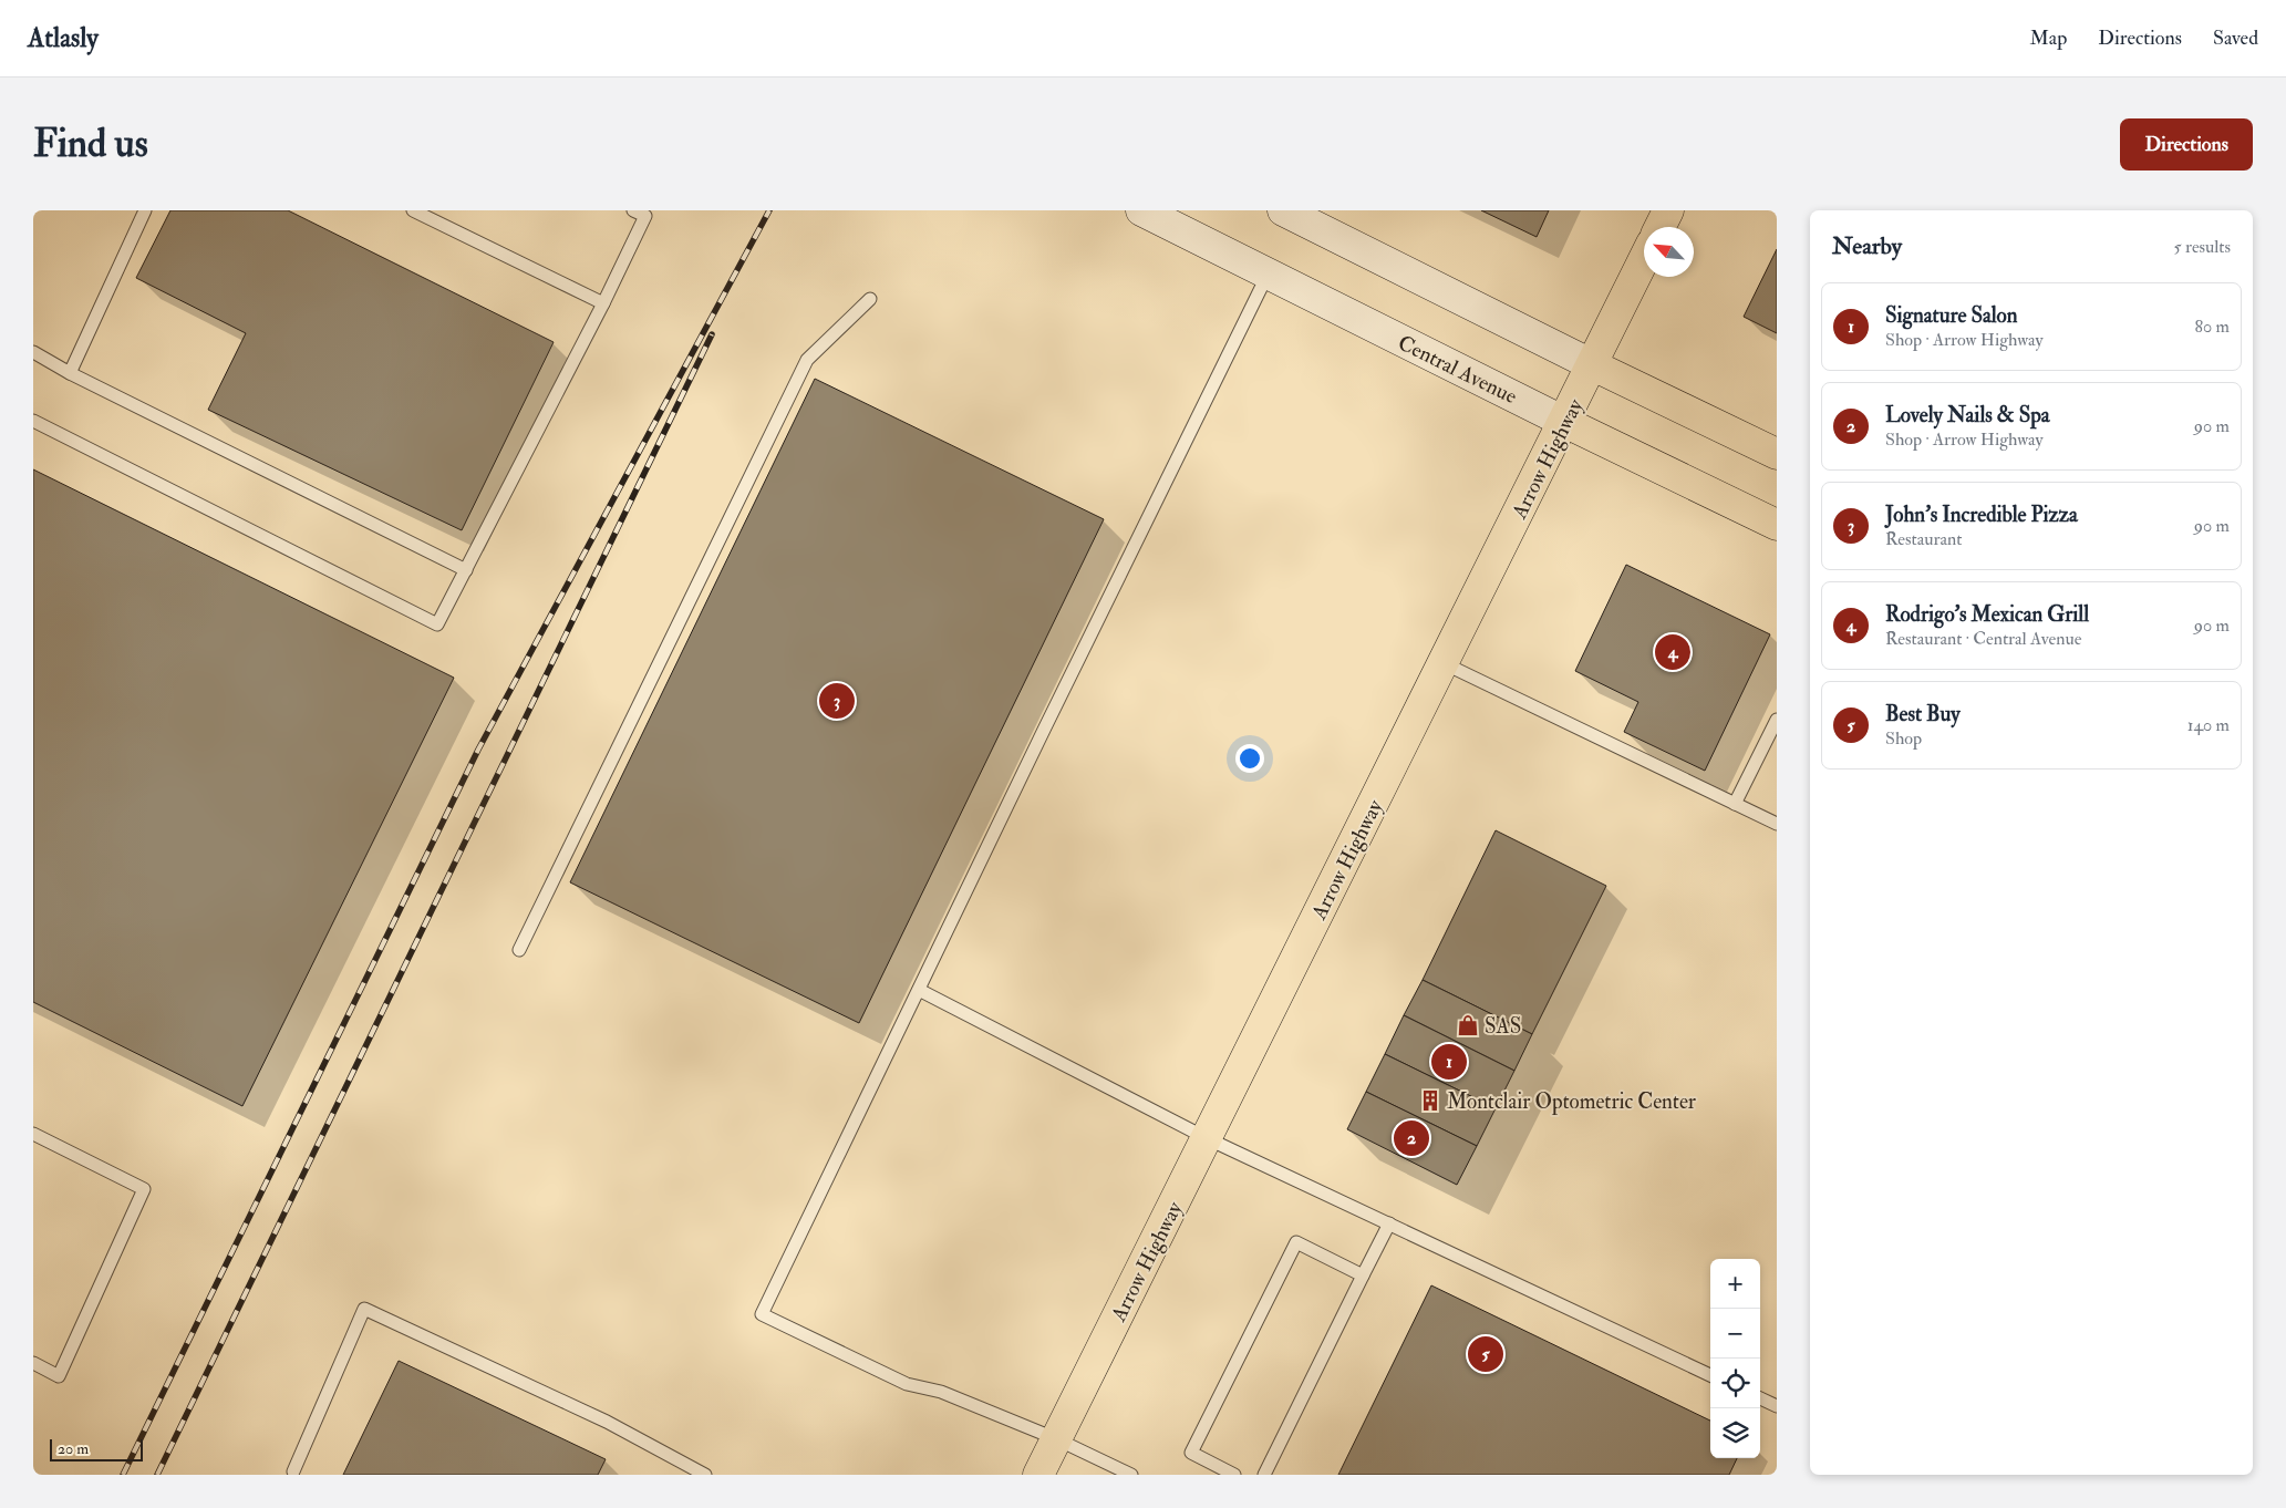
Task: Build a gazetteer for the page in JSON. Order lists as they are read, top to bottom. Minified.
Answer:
{"streets":{"main road":["Central Avenue","Arrow Highway"]},"crossings":[["Central Avenue","Arrow Highway"]],"places":{"shop":["SAS"],"building":["Montclair Optometric Center"]},"scale_bar":"20 m","north":"top left","page":{"header":"Atlasly","nav":["Map","Directions","Saved"],"buttons":"Directions","title":"Find us","heading":["Nearby","5 results"],"list":[{"mark":"1","name":"Signature Salon","note":"Shop · Arrow Highway","value":"80 m"},{"mark":"2","name":"Lovely Nails & Spa","note":"Shop · Arrow Highway","value":"90 m"},{"mark":"3","name":"John's Incredible Pizza","note":"Restaurant","value":"90 m"},{"mark":"4","name":"Rodrigo's Mexican Grill","note":"Restaurant · Central Avenue","value":"90 m"},{"mark":"5","name":"Best Buy","note":"Shop","value":"140 m"}],"pins":["4","3","1","2","5"],"map_buttons":["+","−"],"scale":"20 m"}}
